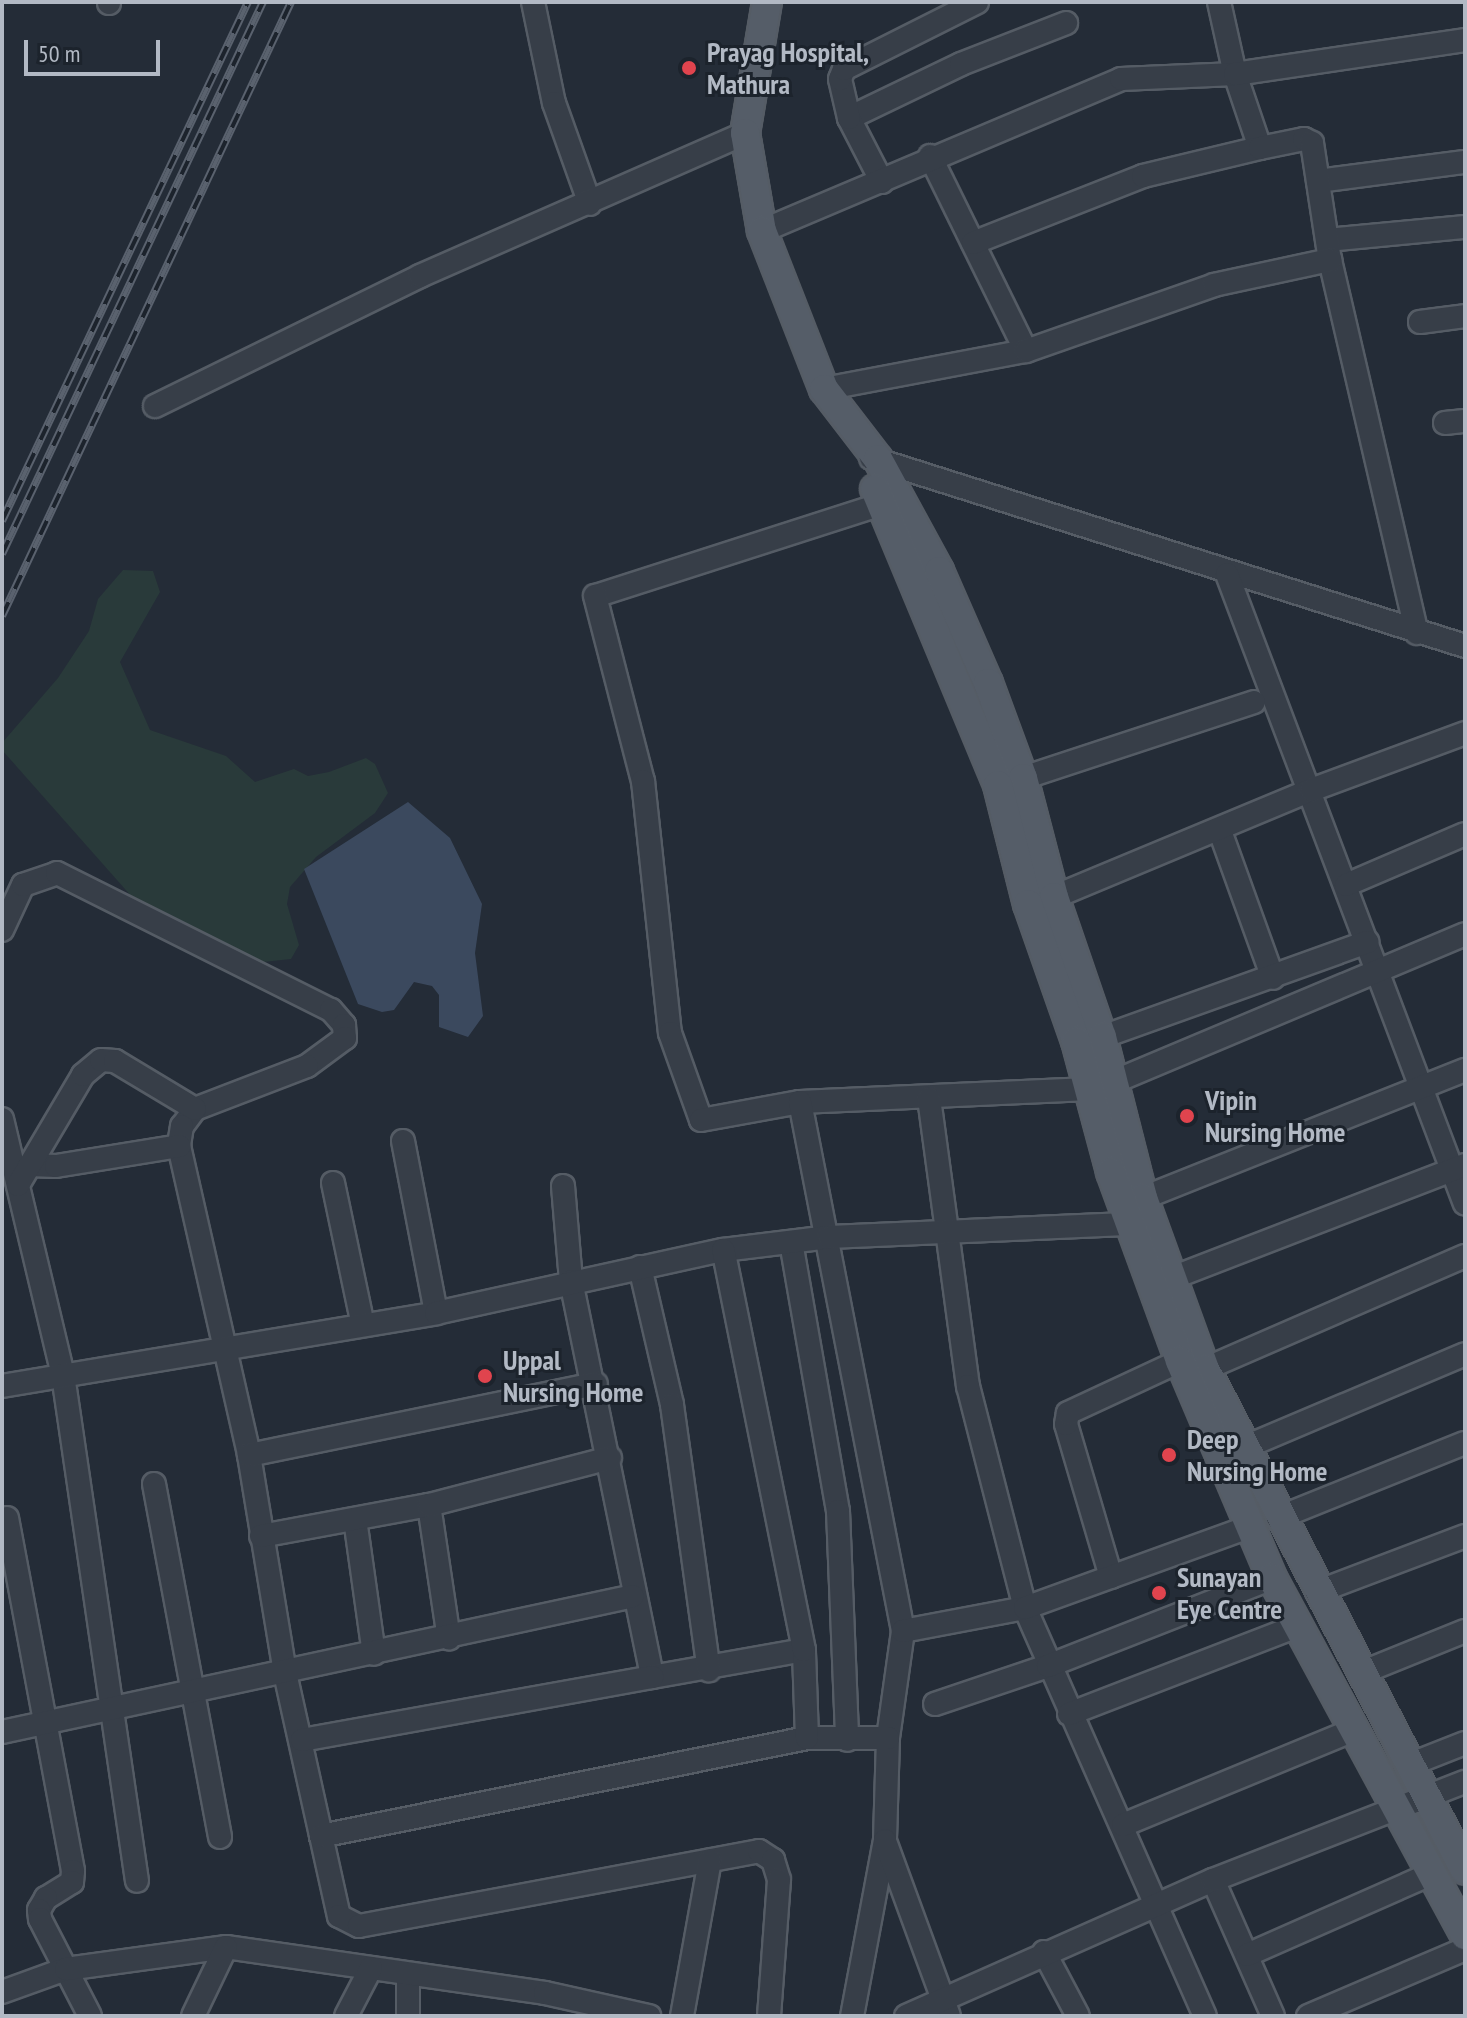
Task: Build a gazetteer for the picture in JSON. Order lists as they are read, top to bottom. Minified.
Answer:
{"places":["Prayag Hospital, Mathura","Vipin Nursing Home","Uppal Nursing Home","Deep Nursing Home","Sunayan Eye Centre"],"scale_bar":"50 m"}
